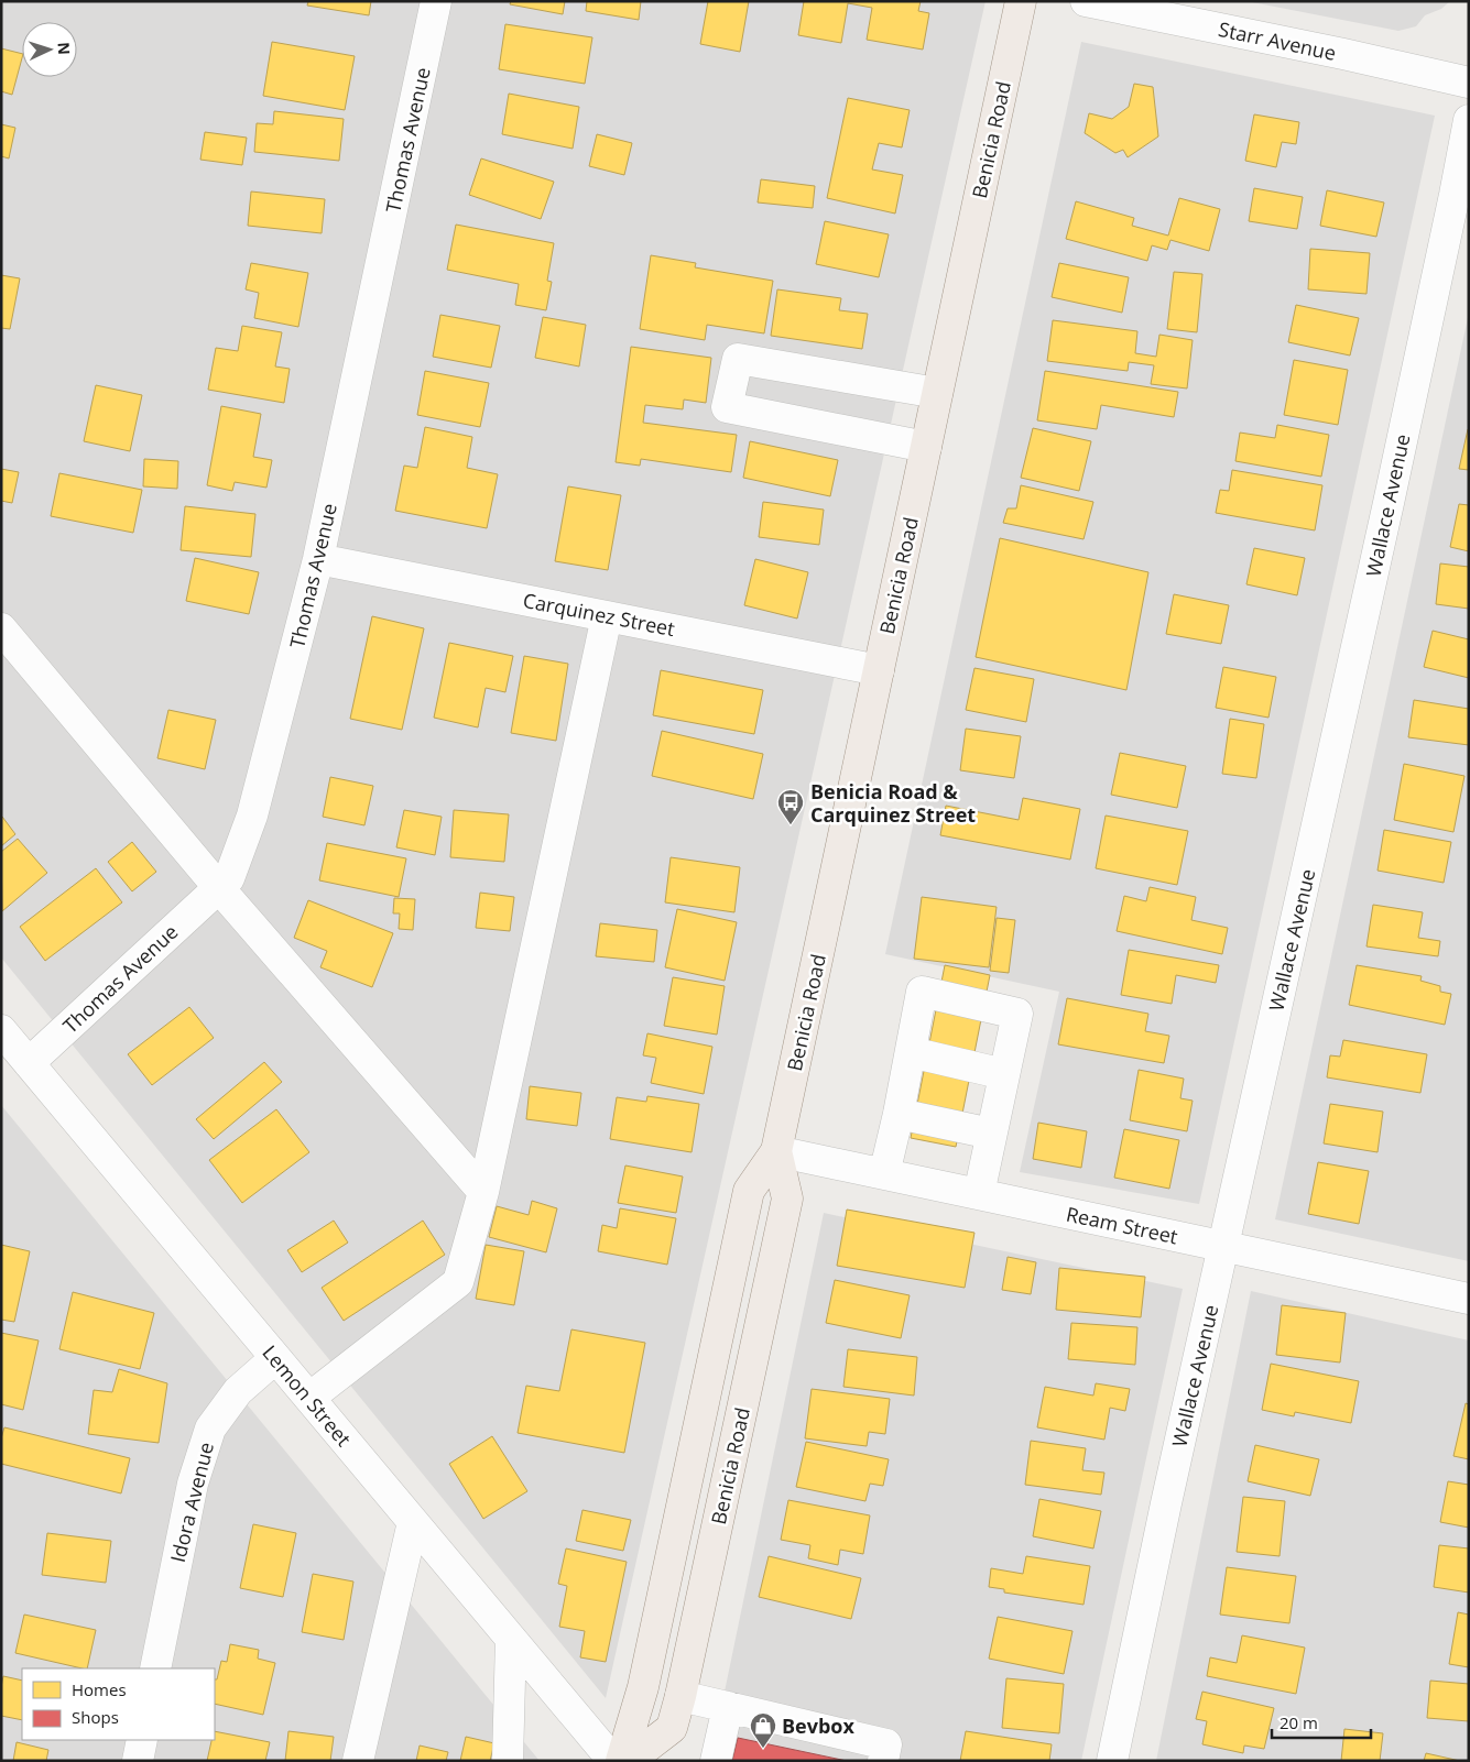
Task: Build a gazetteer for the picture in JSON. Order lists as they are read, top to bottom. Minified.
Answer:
{"streets":{"main road":["Benicia Road"],"street":["Starr Avenue","Thomas Avenue","Wallace Avenue","Carquinez Street","Ream Street","Lemon Street","Idora Avenue"]},"crossings":[["Thomas Avenue","Carquinez Street"],["Thomas Avenue","Lemon Street"],["Benicia Road","Carquinez Street"],["Benicia Road","Ream Street"],["Wallace Avenue","Ream Street"],["Lemon Street","Idora Avenue"]],"places":{"bus stop":["Benicia Road & Carquinez Street"],"shop":["Bevbox"]},"legend":["Homes","Shops"],"scale_bar":"20 m","north":"right"}
